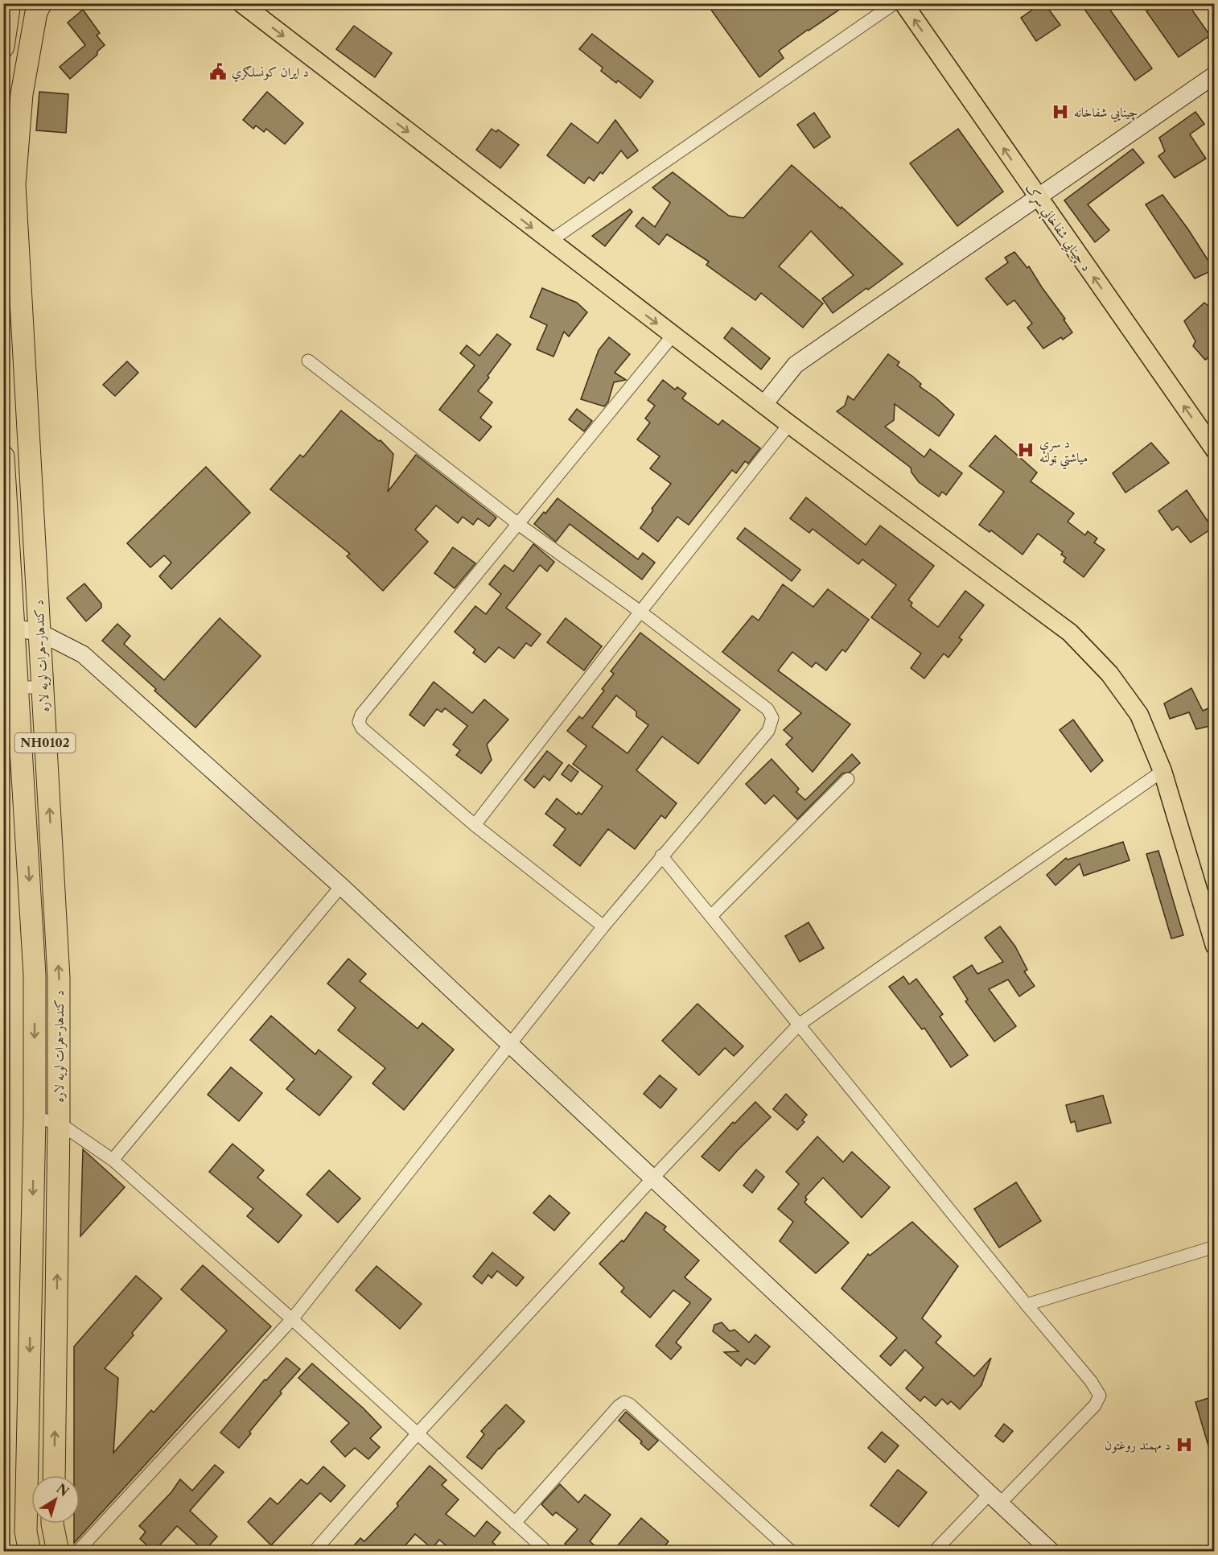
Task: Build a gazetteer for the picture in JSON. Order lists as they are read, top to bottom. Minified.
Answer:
{"streets":{"highway":["د کندهار-هرات لويه لاره","NH0102"],"main road":["د چينايي شفاخانې سړک"]},"one_way":["د چينايي شفاخانې سړک"],"places":{"public building":["د ايران کونسلګري"],"hospital":["چينايي شفاخانه","د سرې مياشتي ټولنه","د مهمند روغتون"]},"north":"top right"}
